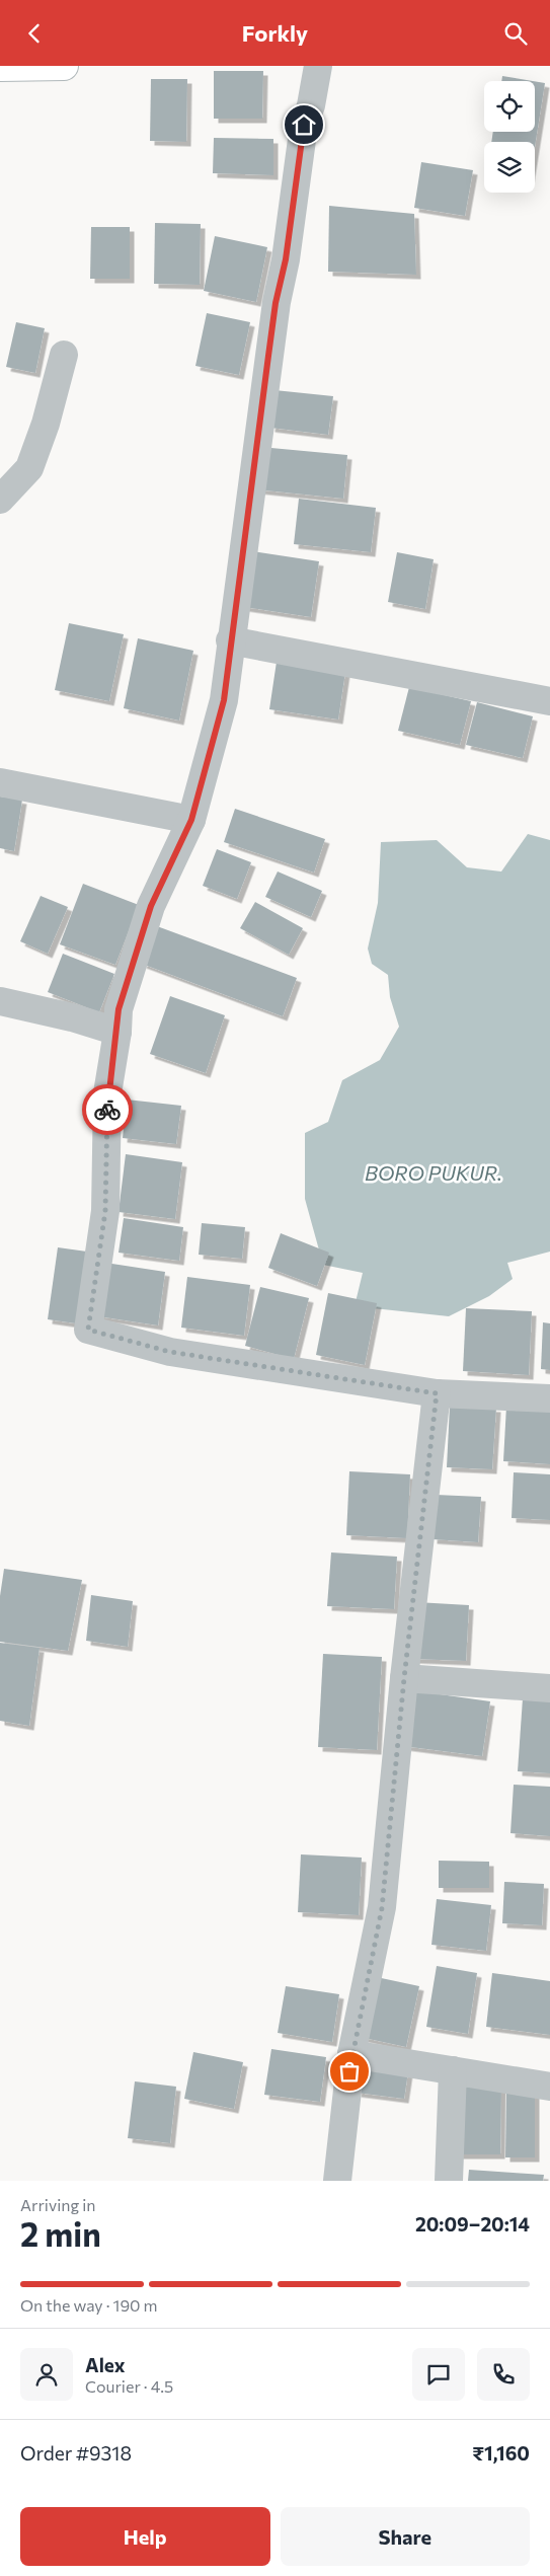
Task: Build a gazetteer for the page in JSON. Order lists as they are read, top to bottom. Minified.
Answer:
{"water":["BORO PUKUR."],"page":{"header":"Forkly","heading":["2 min","Arriving in","20:09–20:14"],"panel":["Alex","Courier · 4.5","Order #9318","₹1,160"],"bar":"On the way · 190 m","buttons":["Help","Share"]}}
